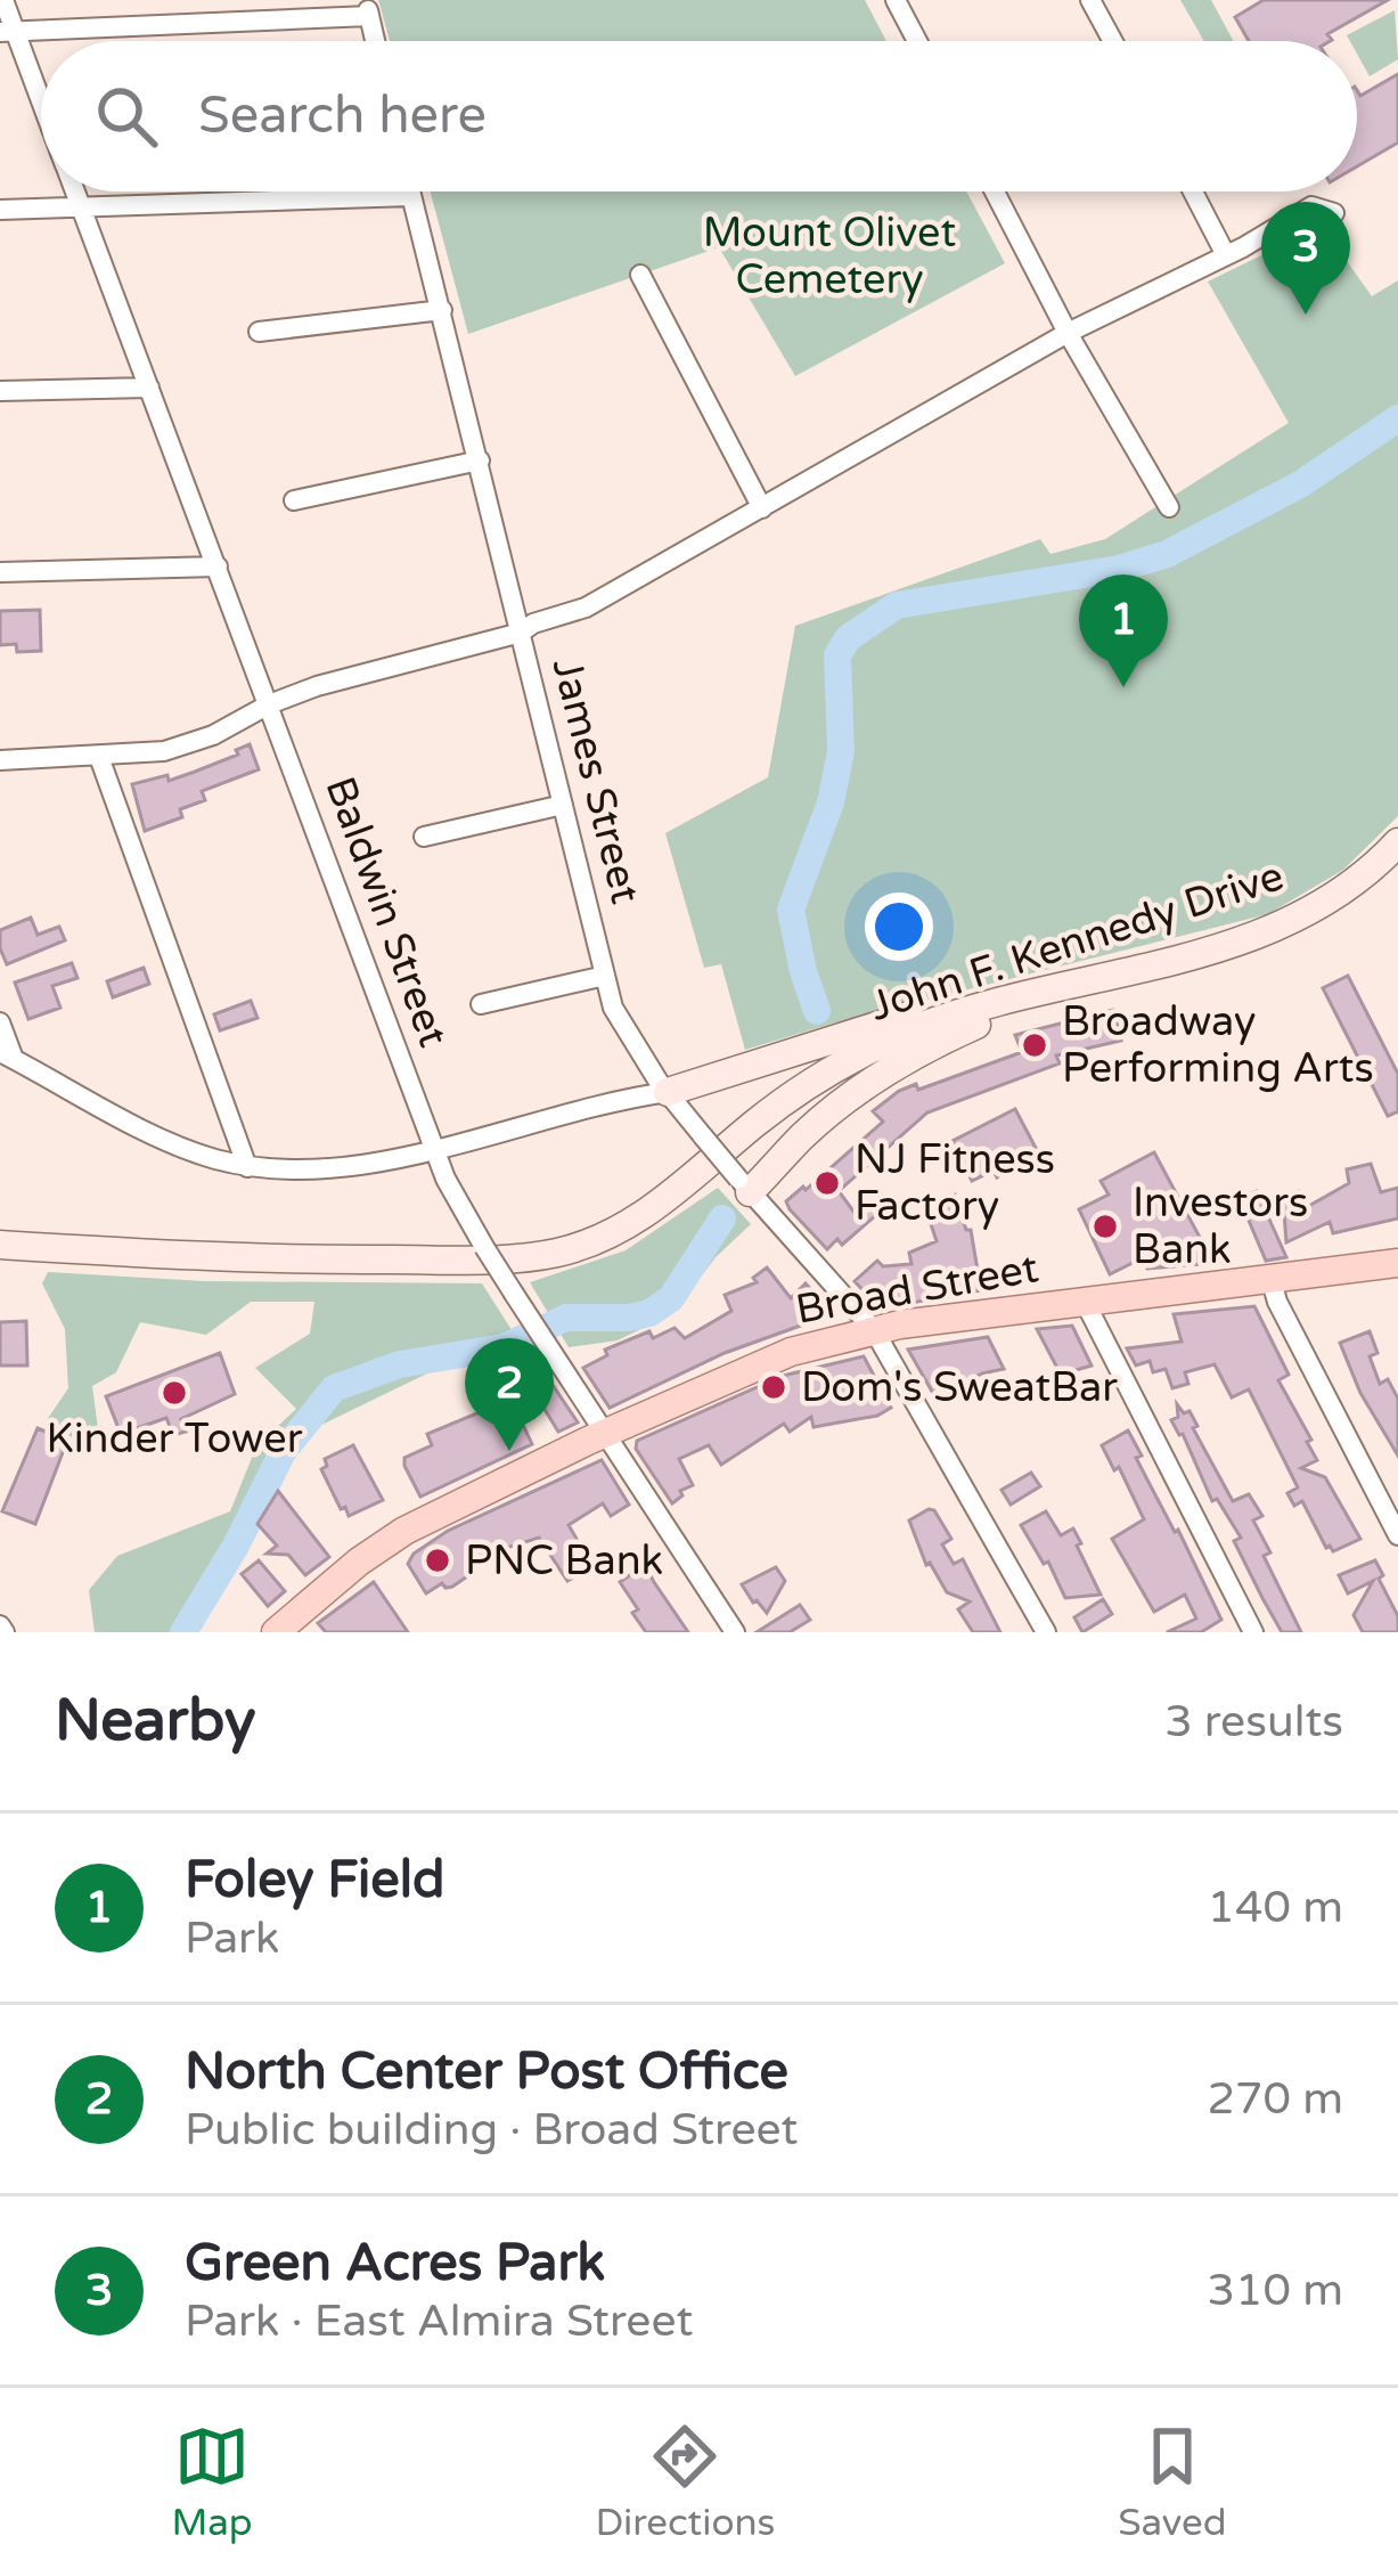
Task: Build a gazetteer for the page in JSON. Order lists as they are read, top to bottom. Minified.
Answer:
{"streets":{"main road":["John F. Kennedy Drive","Broad Street"],"street":["James Street","Baldwin Street"]},"crossings":[["James Street","Broad Street"],["Baldwin Street","Broad Street"]],"parks":["Mount Olivet Cemetery"],"places":["Broadway Performing Arts","NJ Fitness Factory","Investors Bank","Dom's SweatBar","Kinder Tower","PNC Bank"],"page":{"search":"Search here","pins":["3","1","2"],"heading":["Nearby","3 results"],"list":[{"mark":"1","name":"Foley Field","note":"Park","value":"140 m"},{"mark":"2","name":"North Center Post Office","note":"Public building · Broad Street","value":"270 m"},{"mark":"3","name":"Green Acres Park","note":"Park · East Almira Street","value":"310 m"}],"nav":["Map","Directions","Saved"]}}
